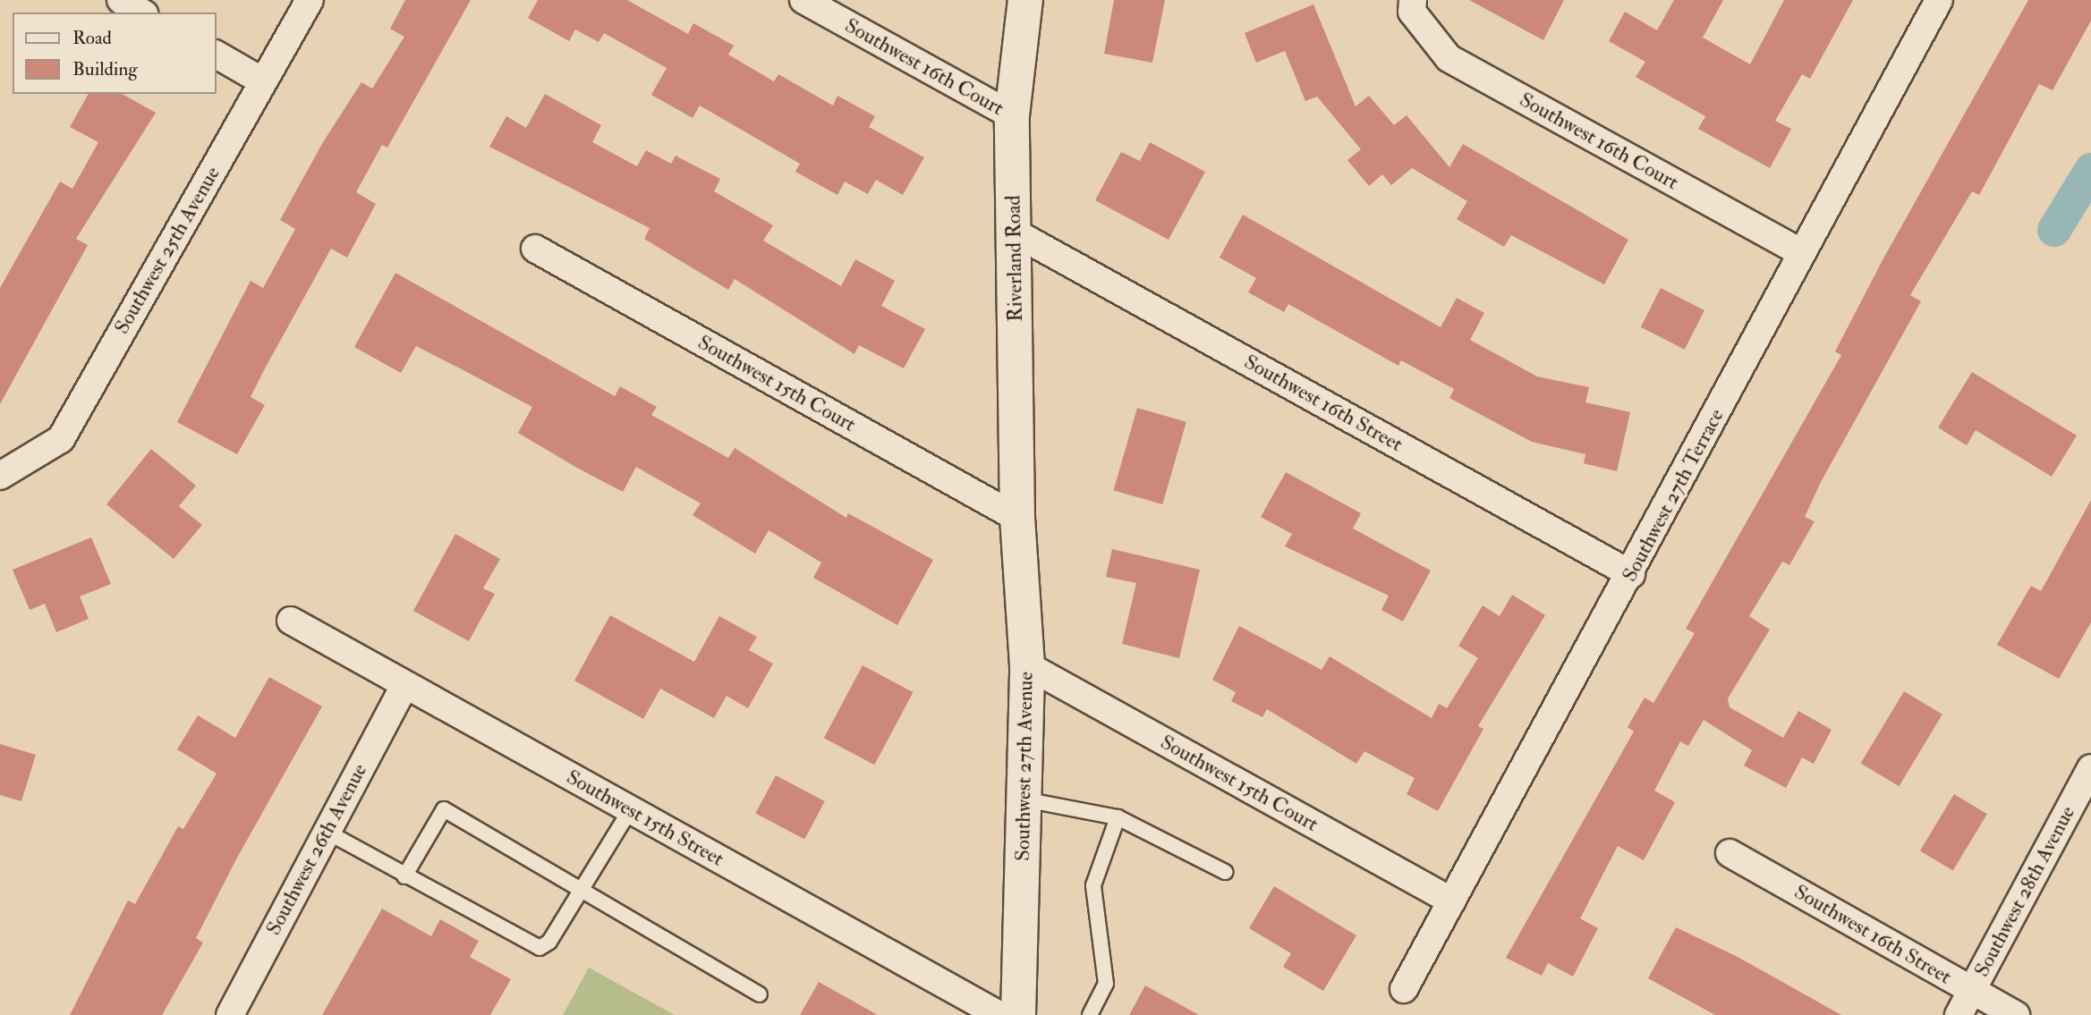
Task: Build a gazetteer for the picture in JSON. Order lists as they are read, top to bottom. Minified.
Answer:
{"streets":{"street":["Southwest 16th Court","Southwest 25th Avenue","Riverland Road","Southwest 15th Court","Southwest 16th Street","Southwest 27th Terrace","Southwest 27th Avenue","Southwest 15th Street","Southwest 26th Avenue","Southwest 28th Avenue"]},"crossings":[["Southwest 16th Court","Riverland Road"],["Southwest 16th Court","Southwest 27th Terrace"],["Riverland Road","Southwest 15th Court"],["Riverland Road","Southwest 16th Street"],["Riverland Road","Southwest 27th Avenue"],["Southwest 15th Court","Southwest 27th Terrace"],["Southwest 15th Court","Southwest 27th Avenue"],["Southwest 16th Street","Southwest 27th Terrace"],["Southwest 16th Street","Southwest 28th Avenue"],["Southwest 15th Street","Southwest 26th Avenue"]],"legend":["Road","Building"]}
